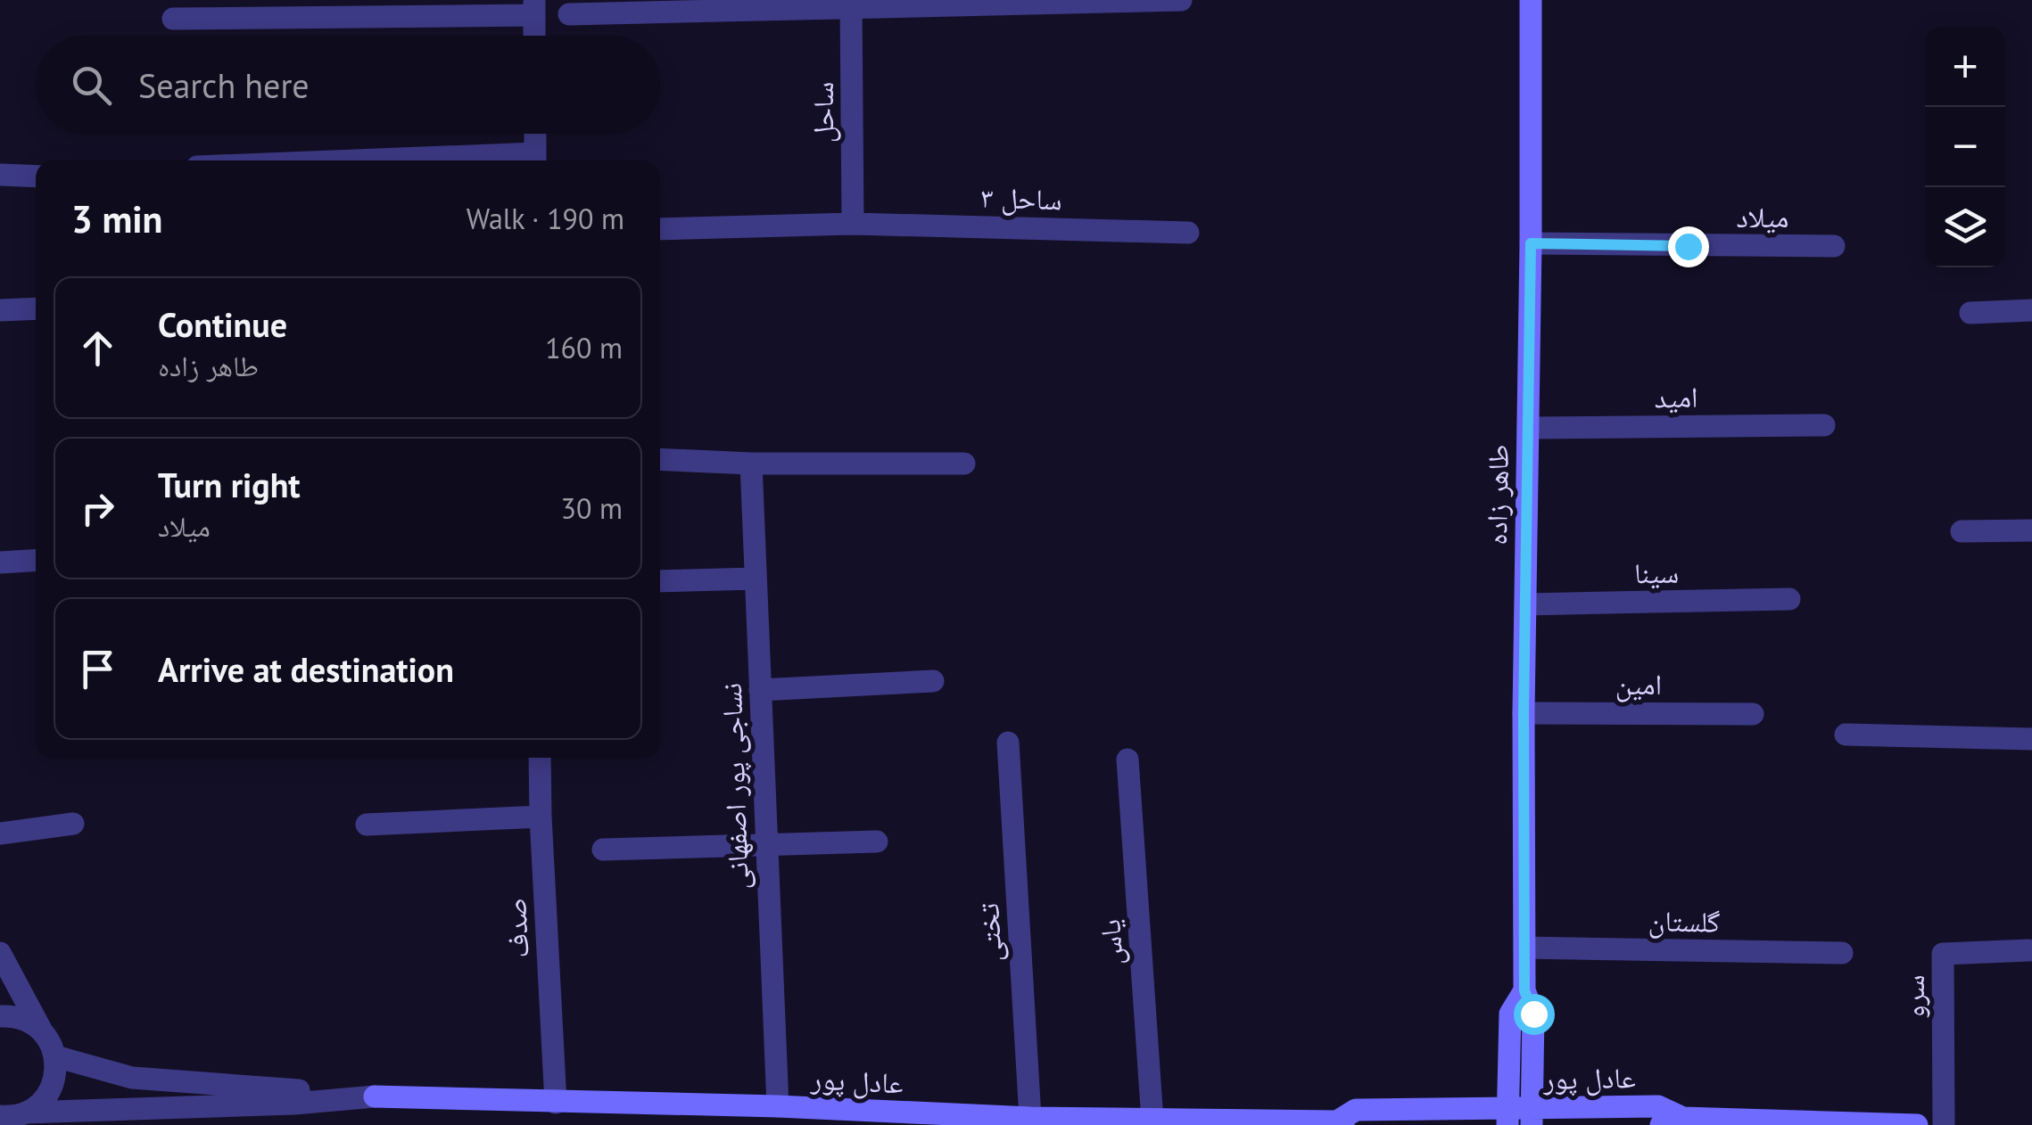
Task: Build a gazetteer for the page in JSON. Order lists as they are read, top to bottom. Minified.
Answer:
{"streets":{"main road":["طاهر زاده","عادل پور"],"street":["ساحل","ساحل ۳","میلاد","امید","سینا","امین","نساجی پور اصفهانی","گلستان","صدف","تختی","یاس","سرو"]},"crossings":[["ساحل","ساحل ۳"],["میلاد","طاهر زاده"],["امید","طاهر زاده"],["طاهر زاده","سینا"],["طاهر زاده","امین"],["طاهر زاده","گلستان"],["طاهر زاده","عادل پور"],["نساجی پور اصفهانی","عادل پور"],["صدف","عادل پور"],["تختی","عادل پور"],["یاس","عادل پور"]],"page":{"map_buttons":["+","−"],"search":"Search here","heading":["3 min","Walk · 190 m"],"list":[["Continue","طاهر زاده","160 m"],["Turn right","میلاد","30 m"],"Arrive at destination"]}}
